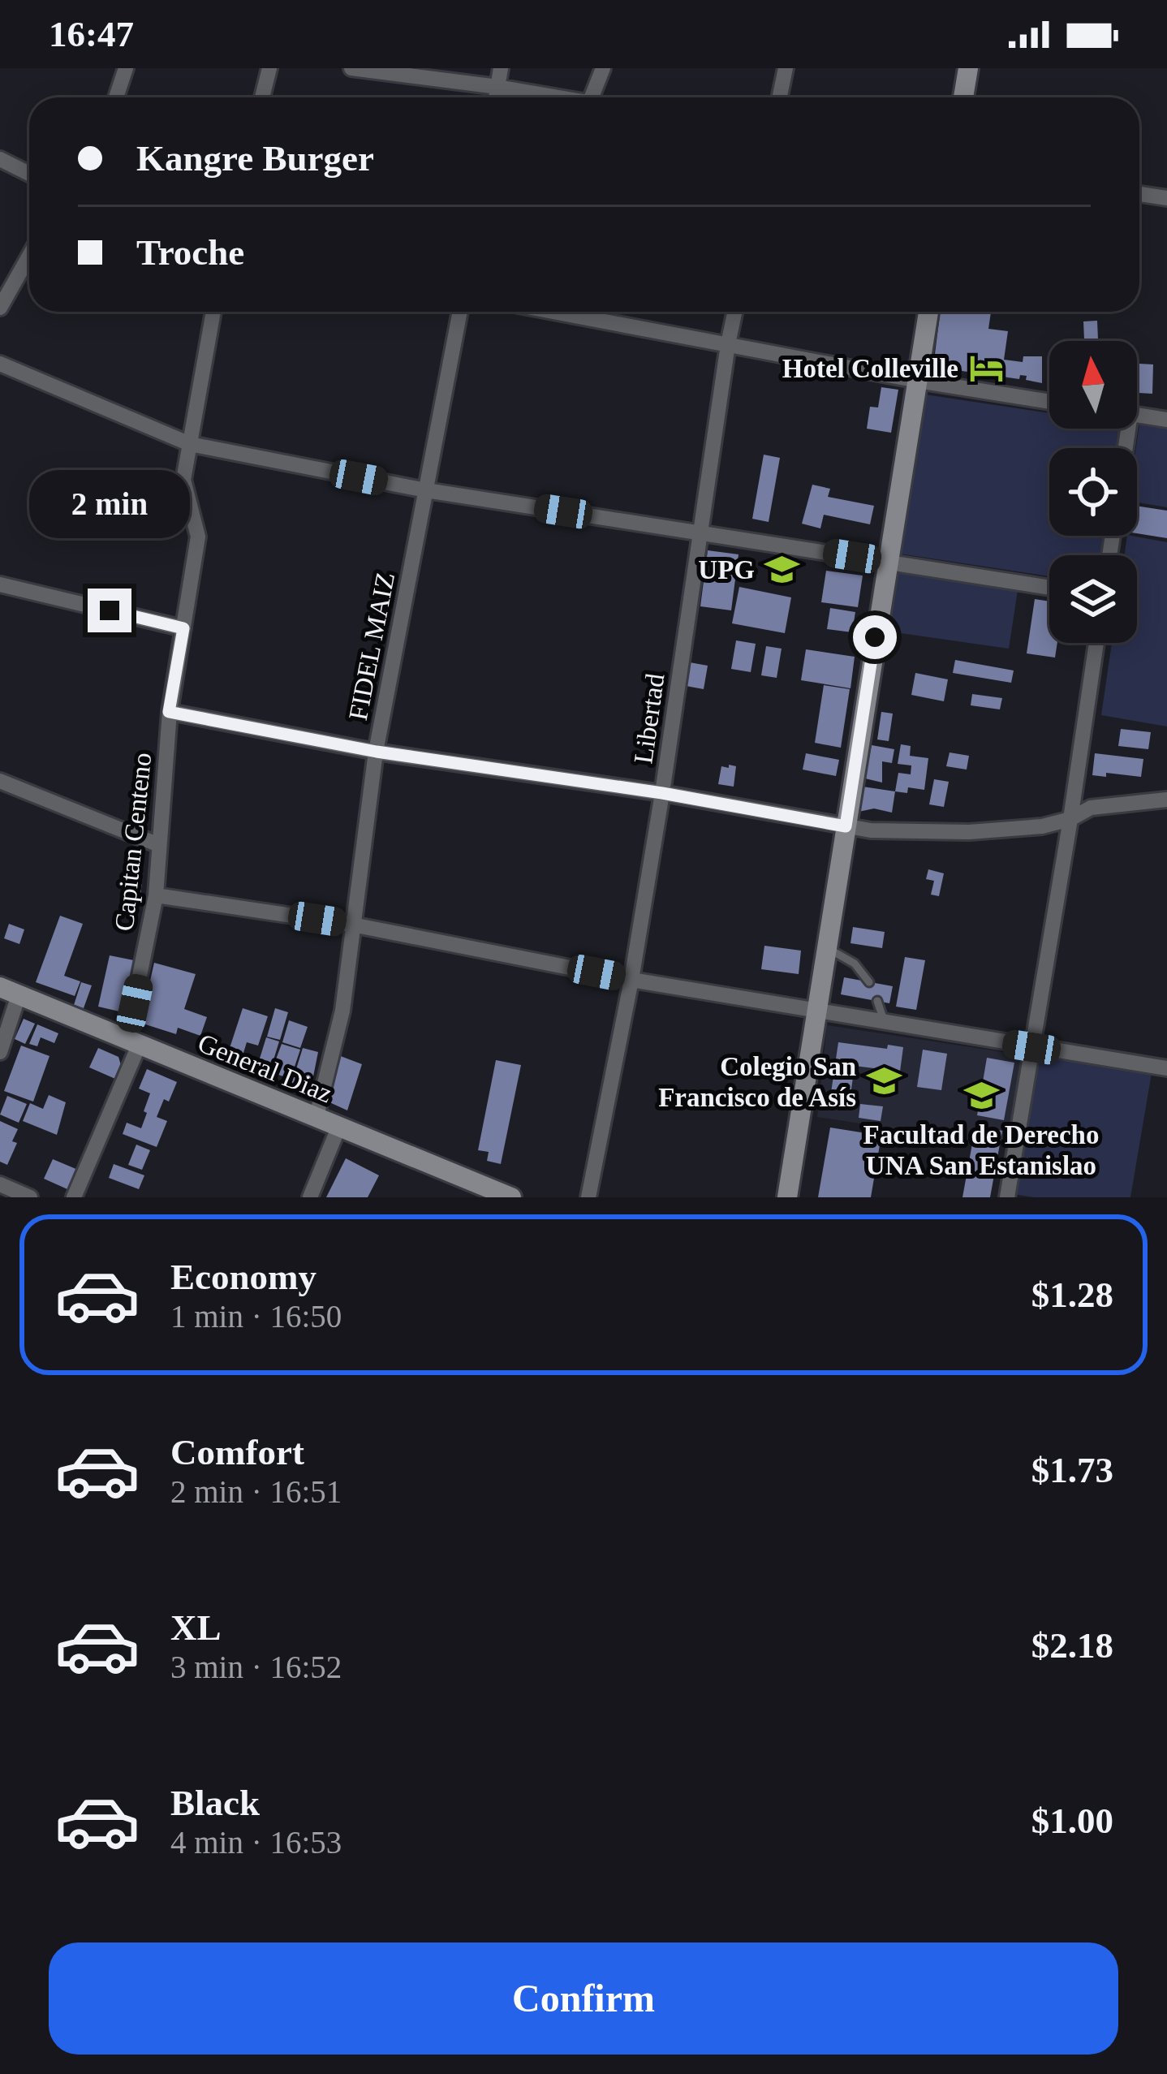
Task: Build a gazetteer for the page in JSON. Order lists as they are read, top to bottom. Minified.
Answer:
{"streets":{"main road":["General Diaz"],"street":["FIDEL MAIZ","Libertad","Capitan Centeno"]},"crossings":[["FIDEL MAIZ","General Diaz"],["Capitan Centeno","General Diaz"]],"places":{"hotel":["Hotel Colleville"],"school or university":["UPG","Colegio San Francisco de Asís","Facultad de Derecho UNA San Estanislao"]},"north":"top","page":{"status":"16:47","banner":["Kangre Burger","Troche"],"bubble":"2 min","list":[{"name":"Economy","note":"1 min · 16:50","value":"$1.28"},{"name":"Comfort","note":"2 min · 16:51","value":"$1.73"},{"name":"XL","note":"3 min · 16:52","value":"$2.18"},{"name":"Black","note":"4 min · 16:53","value":"$1.00"}],"buttons":"Confirm"}}
